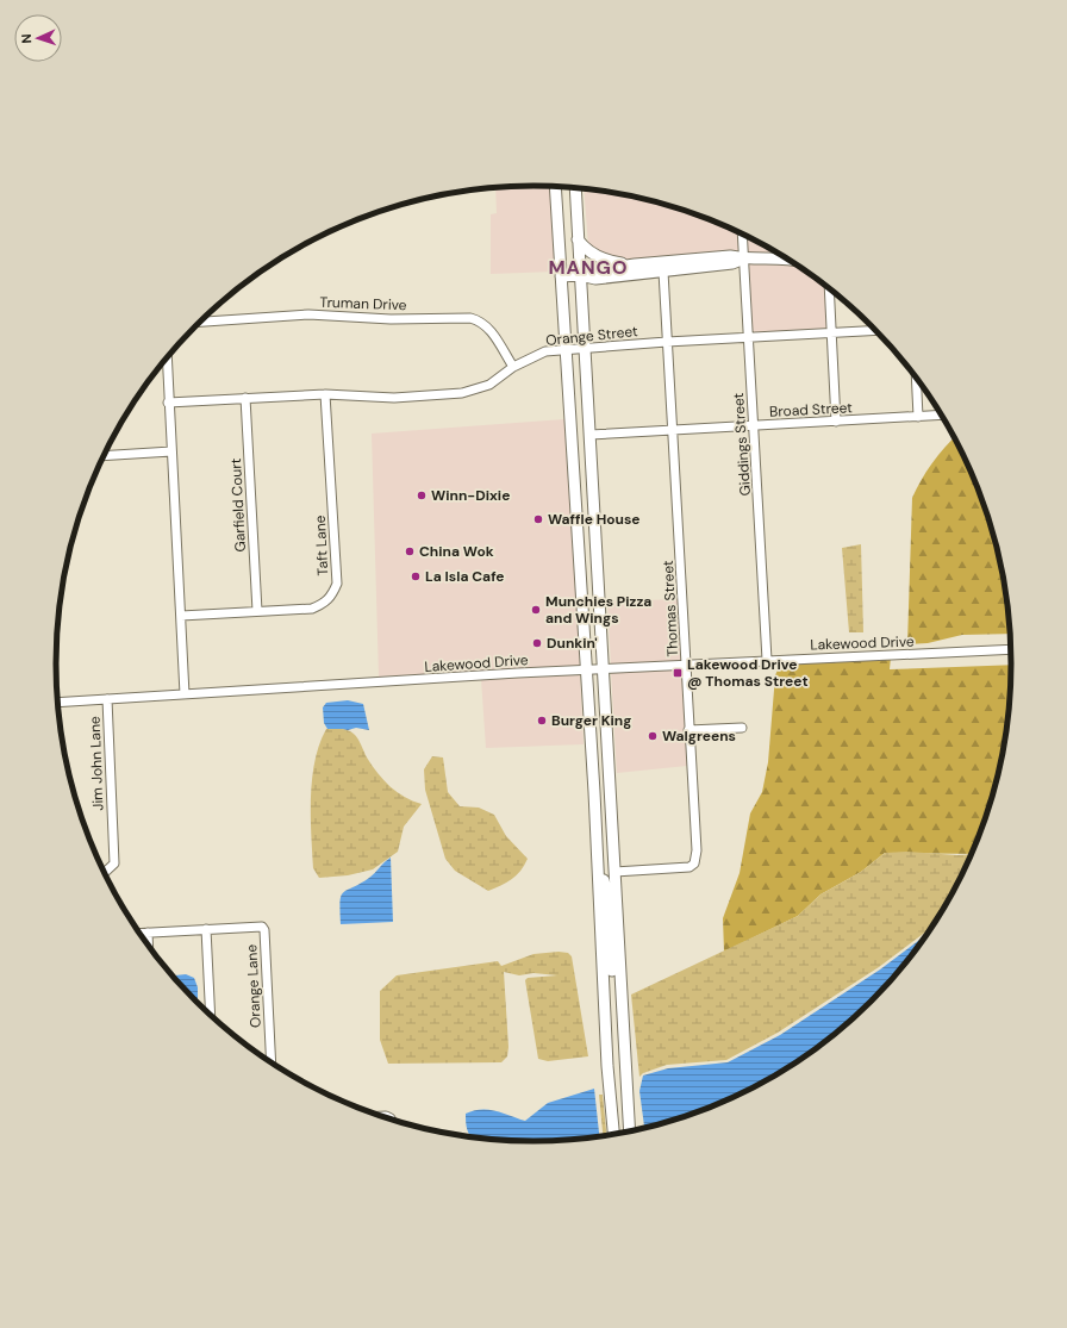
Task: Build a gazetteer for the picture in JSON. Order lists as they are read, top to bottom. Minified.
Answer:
{"streets":{"street":["Truman Drive","Orange Street","Broad Street","Giddings Street","Garfield Court","Taft Lane","Thomas Street","Lakewood Drive","Jim John Lane","Orange Lane"]},"crossings":[["Truman Drive","Orange Street"],["Orange Street","Giddings Street"],["Orange Street","Garfield Court"],["Orange Street","Taft Lane"],["Orange Street","Thomas Street"],["Broad Street","Giddings Street"],["Broad Street","Thomas Street"],["Giddings Street","Lakewood Drive"],["Garfield Court","Taft Lane"],["Thomas Street","Lakewood Drive"],["Lakewood Drive","Jim John Lane"]],"districts":["MANGO"],"places":{"other":["Winn-Dixie","Waffle House","China Wok","La Isla Cafe","Munchies Pizza and Wings","Dunkin'","Burger King","Walgreens"],"transit":["Lakewood Drive @ Thomas Street"]},"north":"left"}
